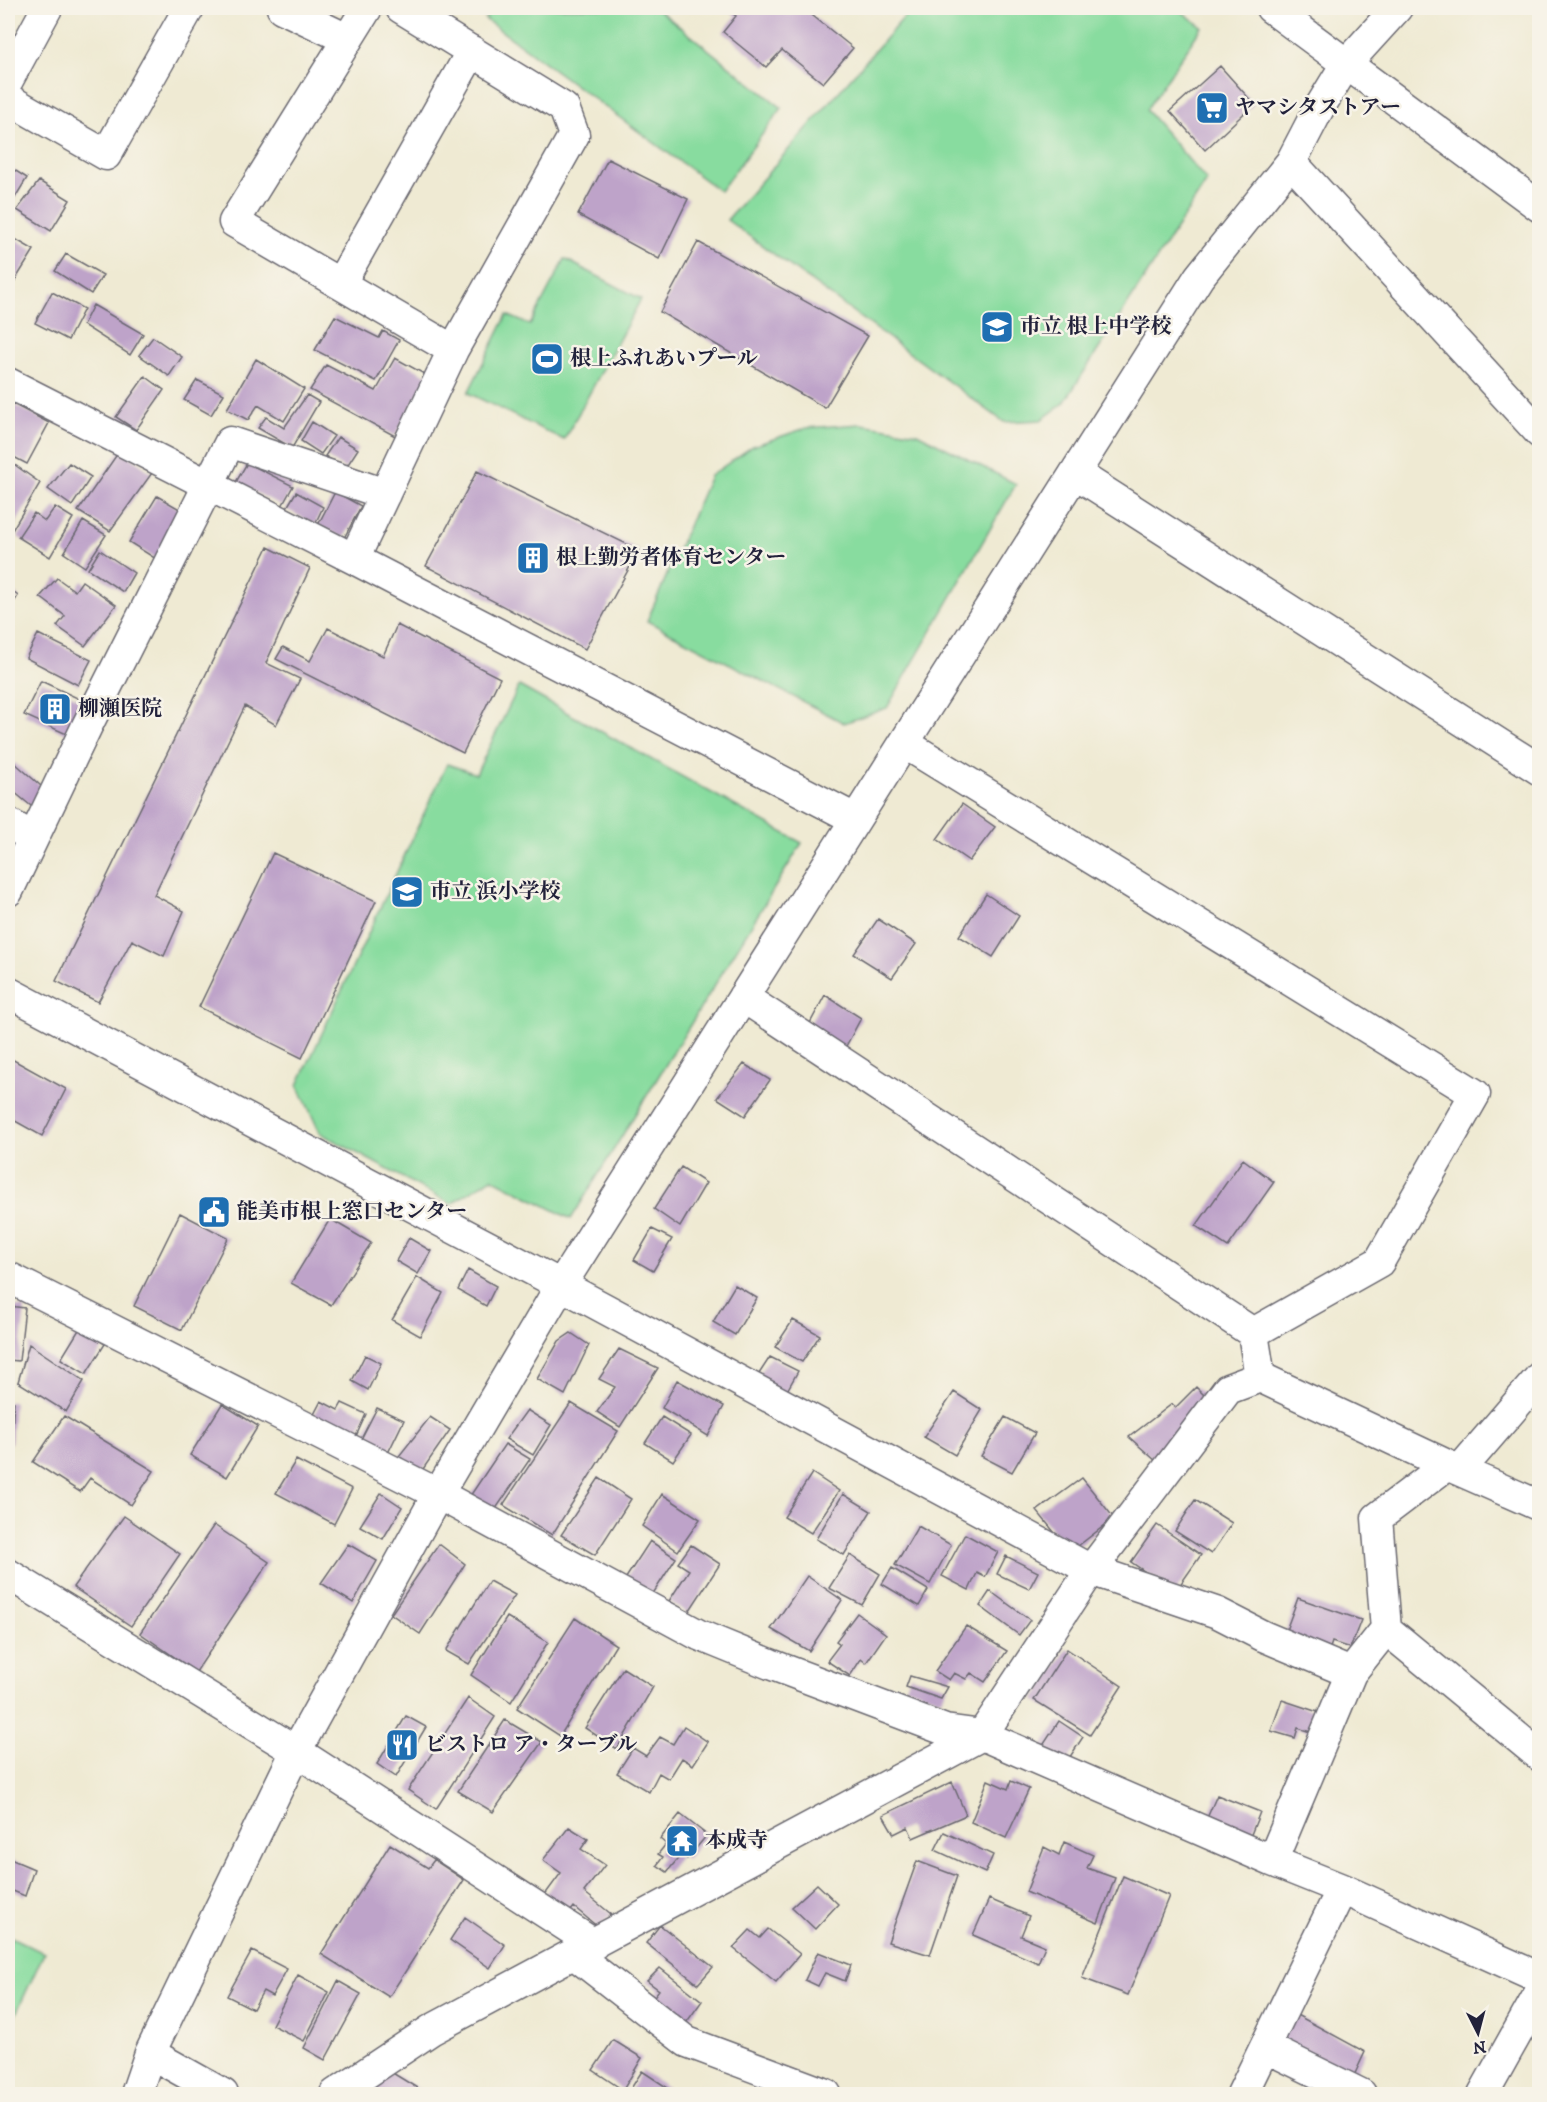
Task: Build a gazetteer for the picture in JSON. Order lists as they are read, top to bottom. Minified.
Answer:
{"places":{"supermarket":["ヤマシタストアー"],"school or university":["市立 根上中学校","市立 浜小学校"],"sports":["根上ふれあいプール"],"building":["根上勤労者体育センター","柳瀬医院"],"public building":["能美市根上窓口センター"],"restaurant":["ビストロ ア・ターブル"],"temple":["本成寺"]},"north":"bottom"}
